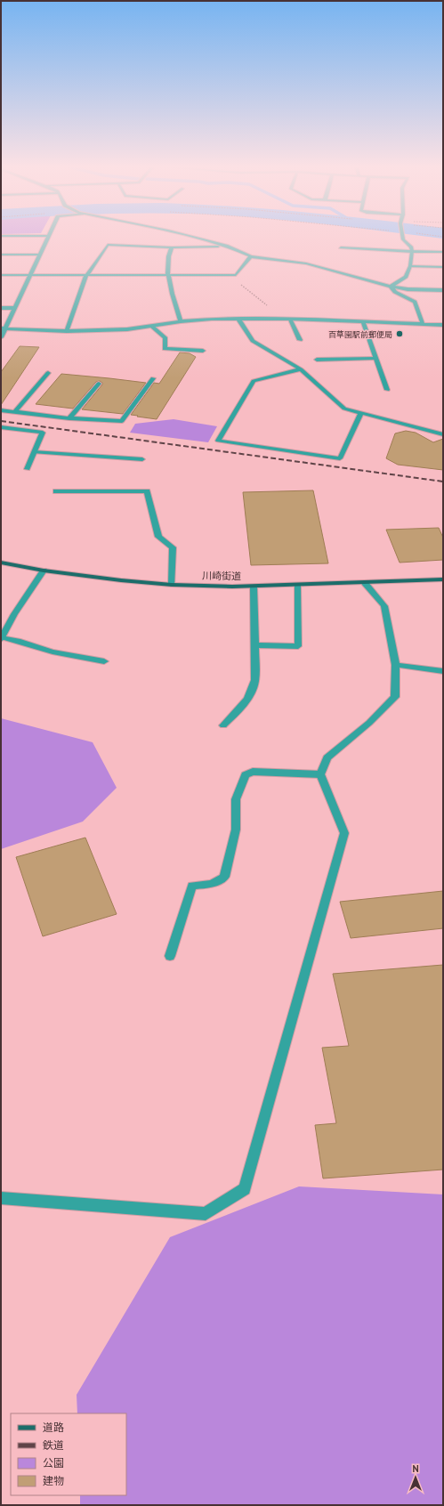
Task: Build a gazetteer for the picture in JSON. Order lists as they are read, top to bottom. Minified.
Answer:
{"streets":{"main road":["川崎街道"]},"places":["百草園駅前郵便局"],"legend":["道路","鉄道","公園","建物"],"north":"top"}
